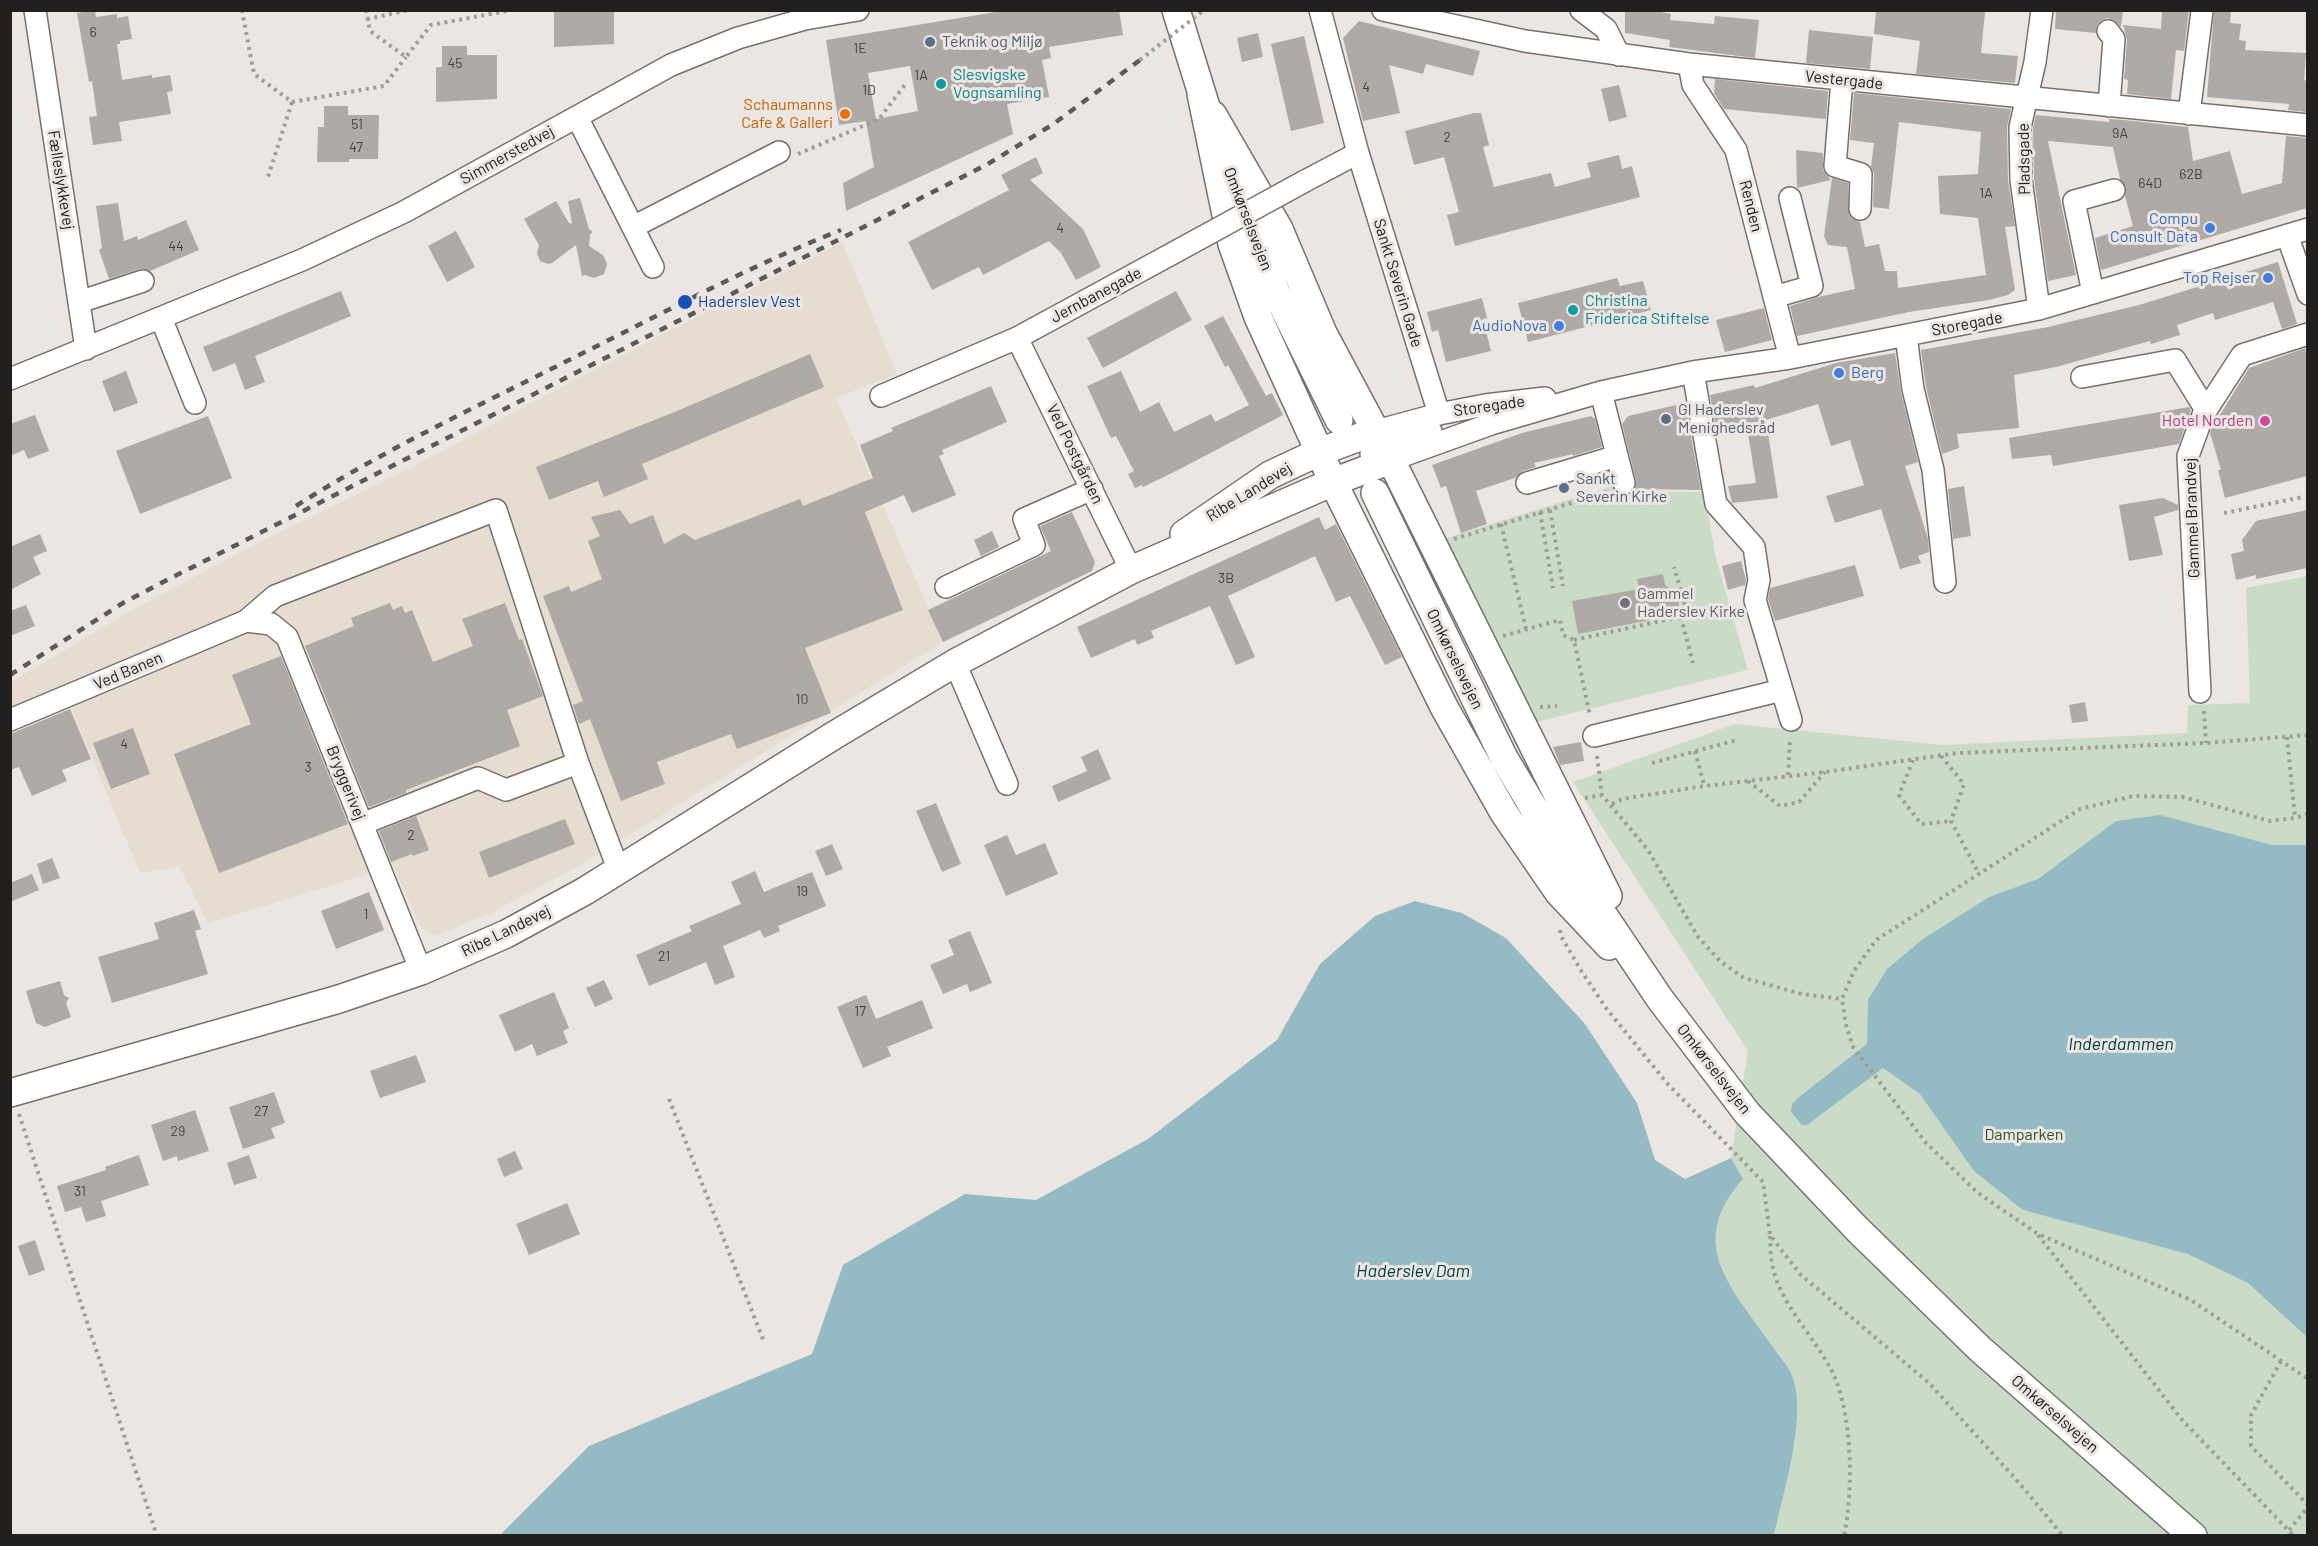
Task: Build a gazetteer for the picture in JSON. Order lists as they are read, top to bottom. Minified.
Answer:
{"streets":{"main road":["Omkørselsvejen","Ribe Landevej"],"street":["Vestergade","Simmerstedvej","Pladsgade","Fælleslykkevej","Renden","Sankt Severin Gade","Jernbanegade","Storegade","Ved Postgården","Gammel Brandvej","Ved Banen","Bryggerivej"]},"crossings":[["Vestergade","Pladsgade"],["Vestergade","Renden"],["Simmerstedvej","Fælleslykkevej"],["Pladsgade","Storegade"],["Renden","Storegade"],["Sankt Severin Gade","Jernbanegade"],["Sankt Severin Gade","Storegade"],["Jernbanegade","Ved Postgården"],["Storegade","Ribe Landevej"],["Ved Postgården","Ribe Landevej"],["Ribe Landevej","Bryggerivej"],["Ved Banen","Bryggerivej"]],"water":["Inderdammen","Haderslev Dam"],"parks":["Damparken"],"places":["Teknik og Miljø","Slesvigske Vognsamling","Schaumanns Cafe & Galleri","Compu Consult Data","Top Rejser","Haderslev Vest","Christina Friderica Stiftelse","AudioNova","Berg","Gl Haderslev Menighedsråd","Hotel Norden","Sankt Severin Kirke","Gammel Haderslev Kirke"],"house_numbers":["6","1E","45","1A","4","1D","51","9A","2","47","62B","64D","1A","4","44","3B","10","4","3","2","19","1","21","17","27","29","31"]}
